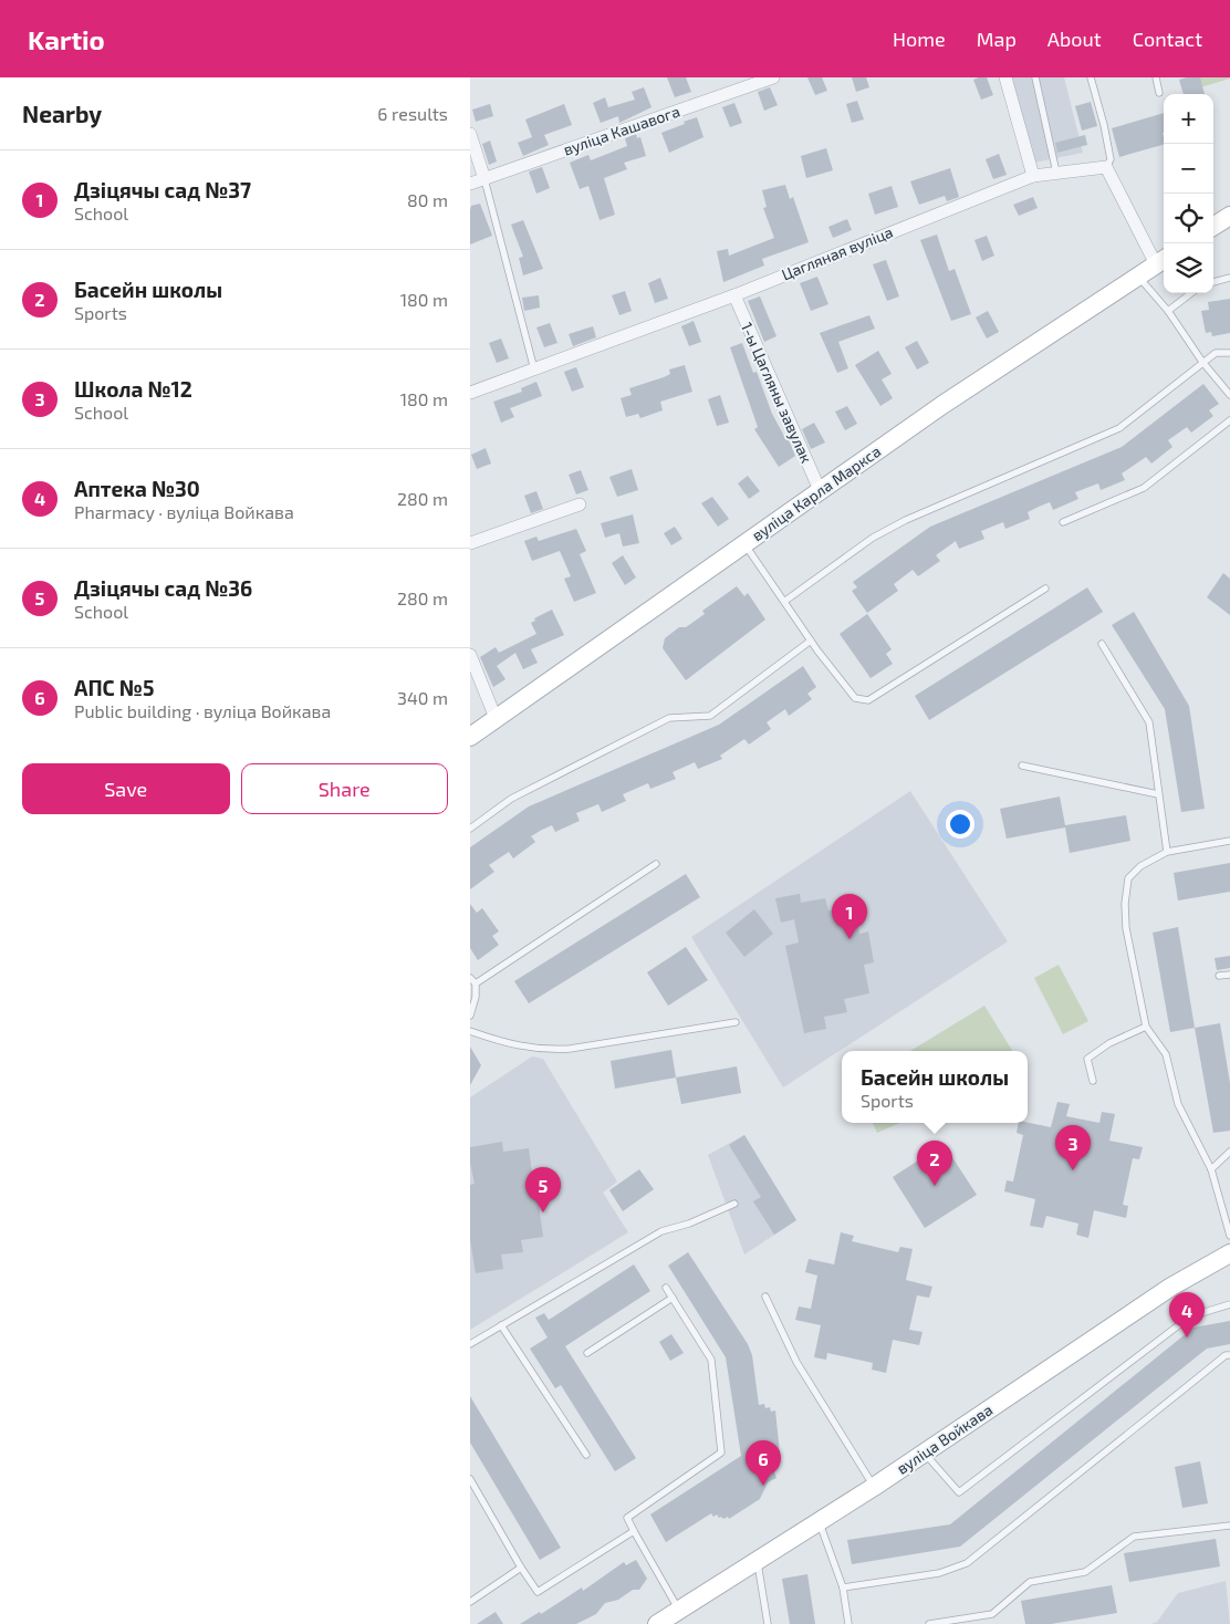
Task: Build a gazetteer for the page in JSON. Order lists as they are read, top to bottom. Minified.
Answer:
{"streets":{"main road":["вуліца Карла Маркса","вуліца Войкава"],"street":["вуліца Кашавога","Цагляная вуліца","1-ы Цагляны завулак"]},"crossings":[["Цагляная вуліца","1-ы Цагляны завулак"],["1-ы Цагляны завулак","вуліца Карла Маркса"]],"page":{"header":"Kartio","nav":["Home","Map","About","Contact"],"heading":["Nearby","6 results"],"map_buttons":["+","−"],"list":[{"mark":"1","name":"Дзіцячы сад №37","note":"School","value":"80 m"},{"mark":"2","name":"Басейн школы","note":"Sports","value":"180 m"},{"mark":"3","name":"Школа №12","note":"School","value":"180 m"},{"mark":"4","name":"Аптека №30","note":"Pharmacy · вуліца Войкава","value":"280 m"},{"mark":"5","name":"Дзіцячы сад №36","note":"School","value":"280 m"},{"mark":"6","name":"АПС №5","note":"Public building · вуліца Войкава","value":"340 m"}],"buttons":["Save","Share"],"pins":["1","3","2","5","4","6"],"popup":["Басейн школы","Sports"]}}
